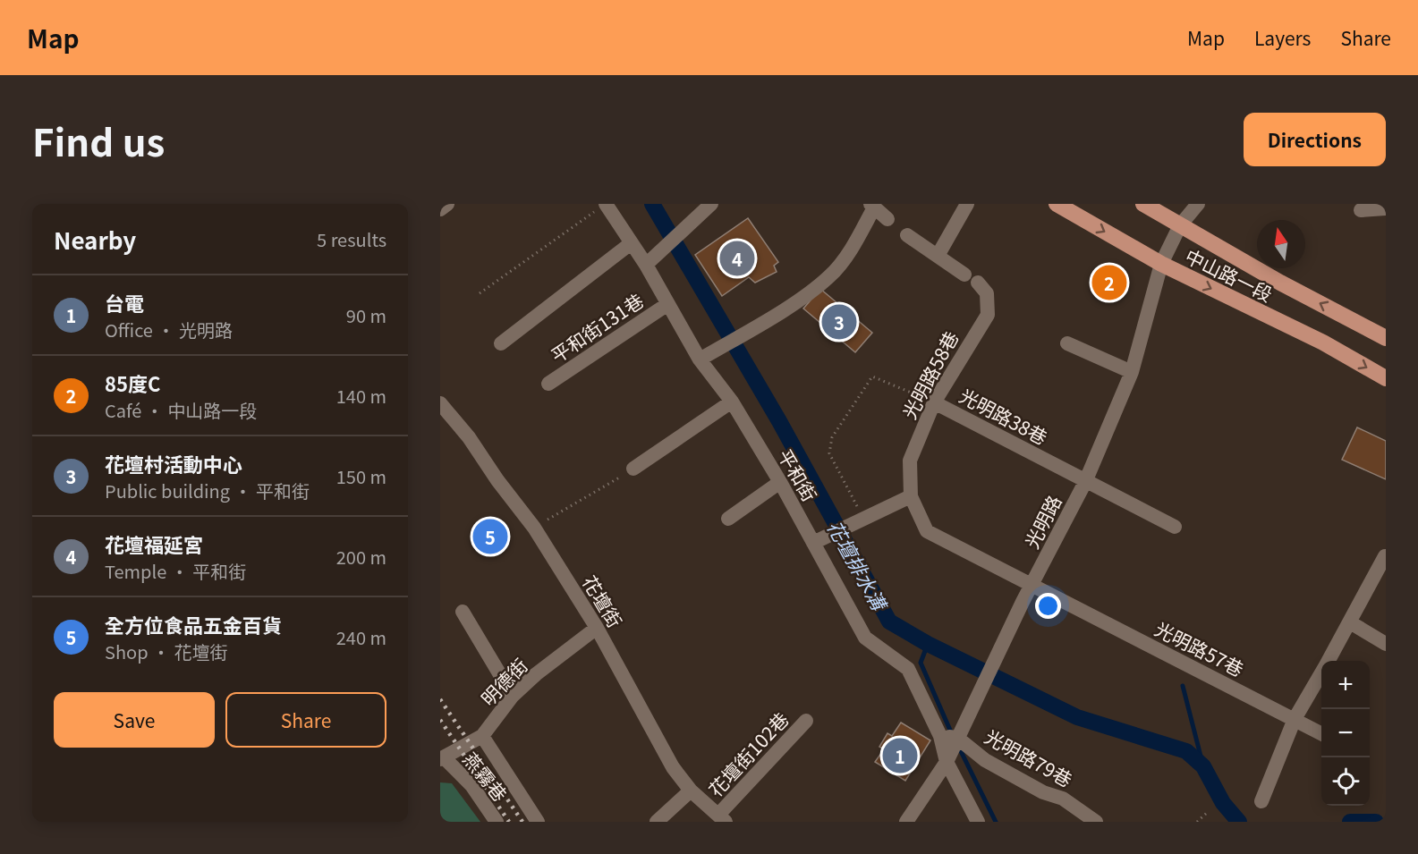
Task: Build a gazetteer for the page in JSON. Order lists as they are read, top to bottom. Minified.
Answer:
{"streets":{"main road":["中山路一段"],"street":["平和街131巷","光明路58巷","光明路38巷","平和街","光明路","花壇街","光明路57巷","明德街","花壇街102巷","光明路79巷","燕霧巷"]},"crossings":[["中山路一段","光明路"],["平和街131巷","平和街"],["光明路58巷","光明路38巷"],["光明路58巷","光明路"],["光明路58巷","光明路57巷"],["光明路38巷","光明路"],["平和街","光明路"],["平和街","光明路79巷"],["光明路","光明路57巷"],["光明路","光明路79巷"],["花壇街","明德街"],["花壇街","花壇街102巷"],["明德街","燕霧巷"]],"water":["花壇排水溝"],"north":"top","page":{"header":"Map","nav":["Map","Layers","Share"],"title":"Find us","buttons":["Directions",["Save","Share"]],"heading":["Nearby","5 results"],"pins":["4","2","3","5","1"],"list":[{"mark":"1","name":"台電","note":"Office · 光明路","value":"90 m"},{"mark":"2","name":"85度C","note":"Café · 中山路一段","value":"140 m"},{"mark":"3","name":"花壇村活動中心","note":"Public building · 平和街","value":"150 m"},{"mark":"4","name":"花壇福延宮","note":"Temple · 平和街","value":"200 m"},{"mark":"5","name":"全方位食品五金百貨","note":"Shop · 花壇街","value":"240 m"}],"map_buttons":["+","−"]}}
